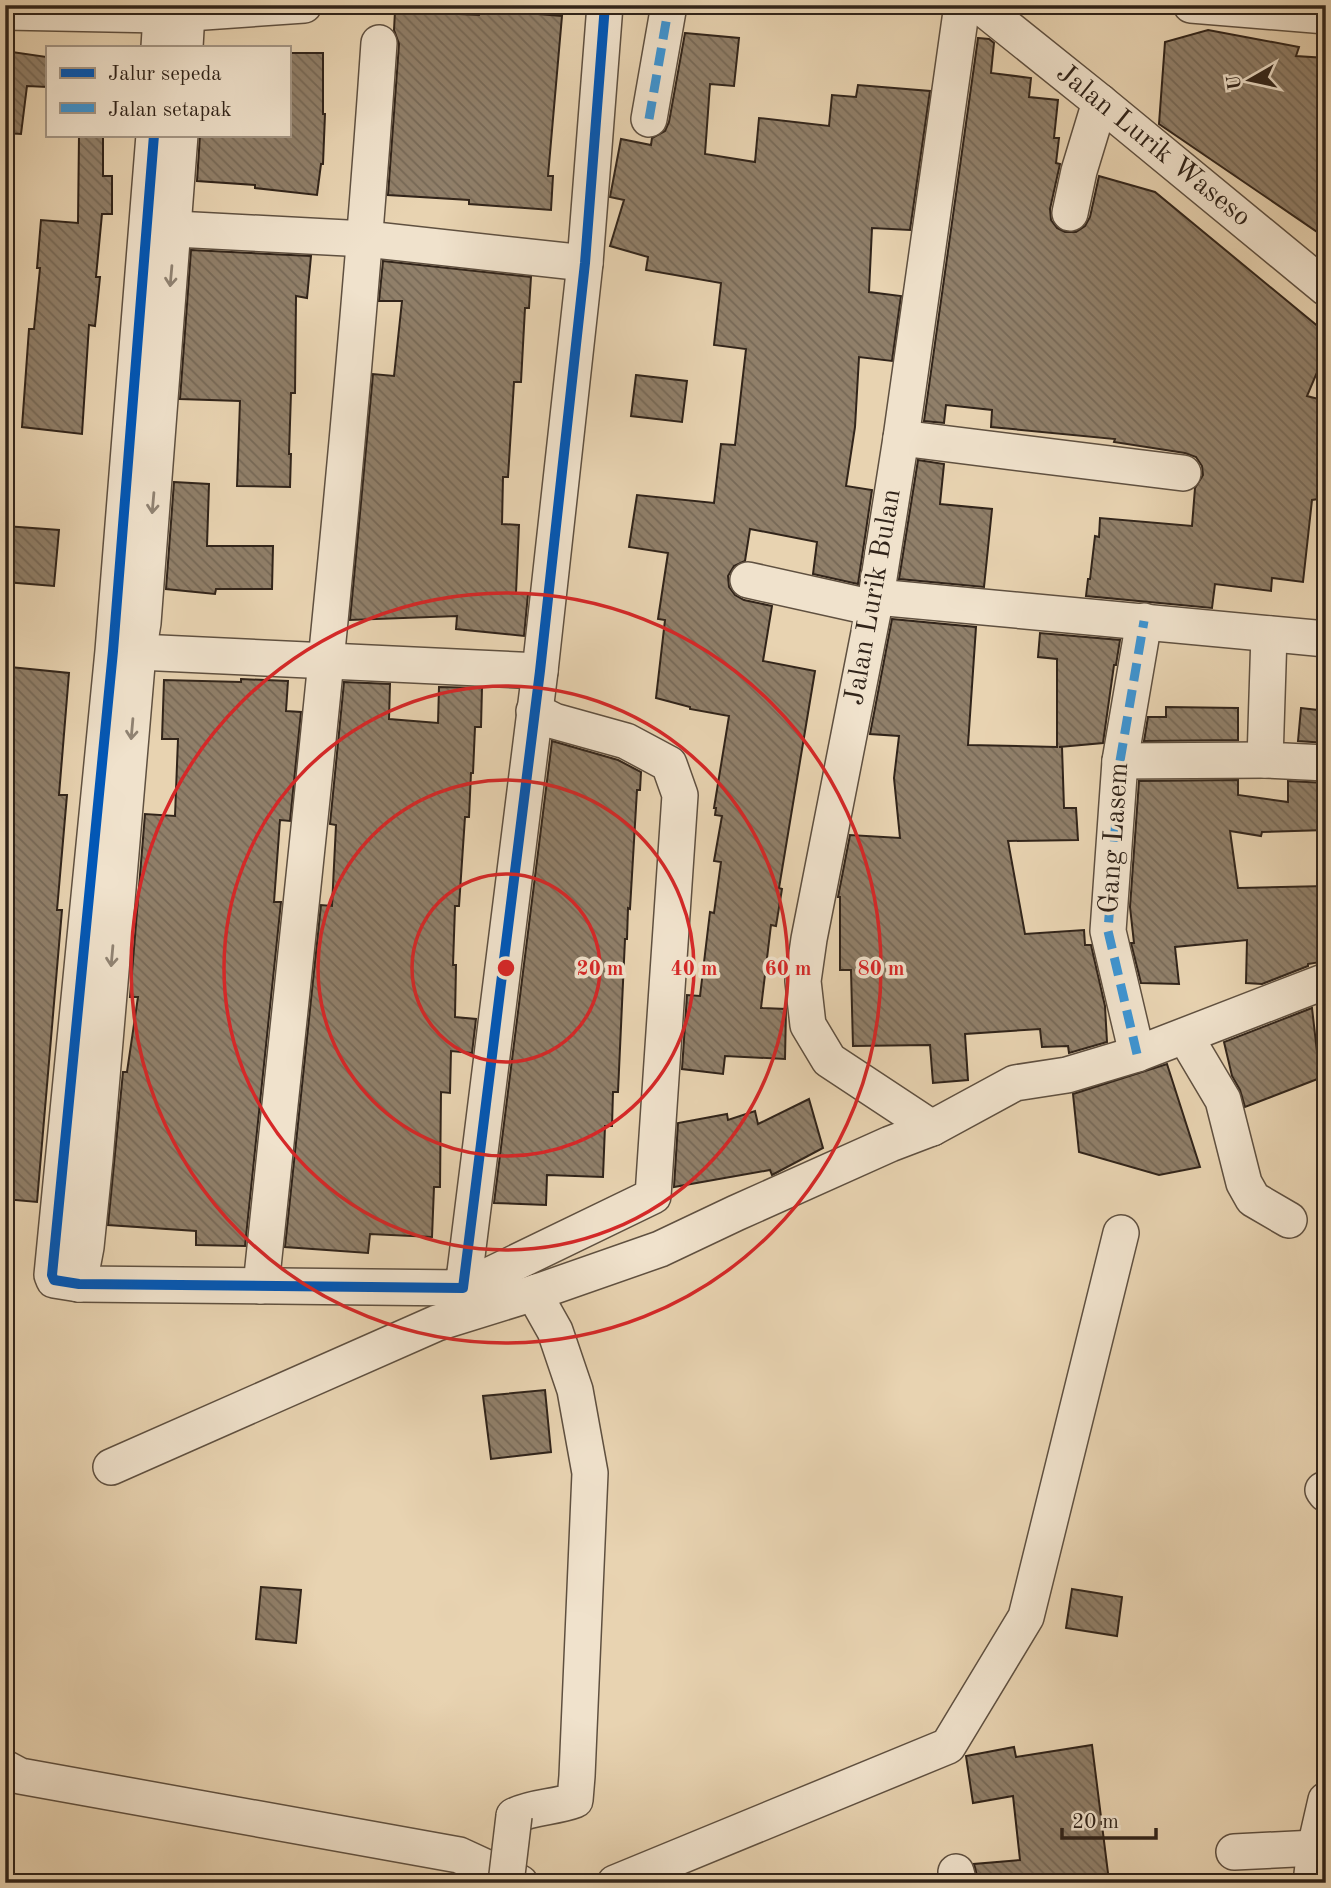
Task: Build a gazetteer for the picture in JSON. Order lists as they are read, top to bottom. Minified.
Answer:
{"streets":{"street":["Jalan Lurik Waseso","Jalan Lurik Bulan","Gang Lasem"]},"legend":["Jalur sepeda","Jalan setapak"],"scale_bar":"20 m","north":"left","rings":["20 m","40 m","60 m","80 m"]}
